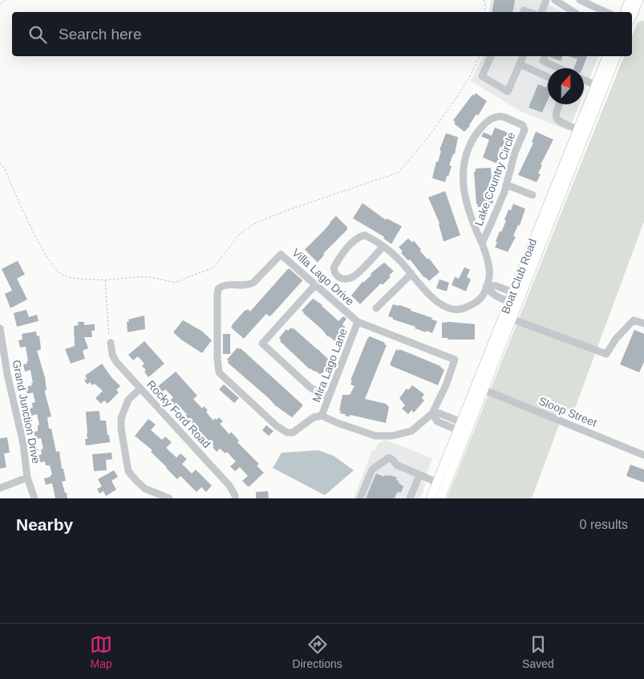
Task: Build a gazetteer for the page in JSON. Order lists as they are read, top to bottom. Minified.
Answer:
{"streets":{"main road":["Boat Club Road"],"street":["Lake Country Circle","Villa Lago Drive","Mira Lago Lane","Grand Junction Drive","Sloop Street","Rocky Ford Road"]},"crossings":[["Boat Club Road","Sloop Street"],["Villa Lago Drive","Mira Lago Lane"]],"north":"top","page":{"search":"Search here","heading":["Nearby","0 results"],"nav":["Map","Directions","Saved"]}}
